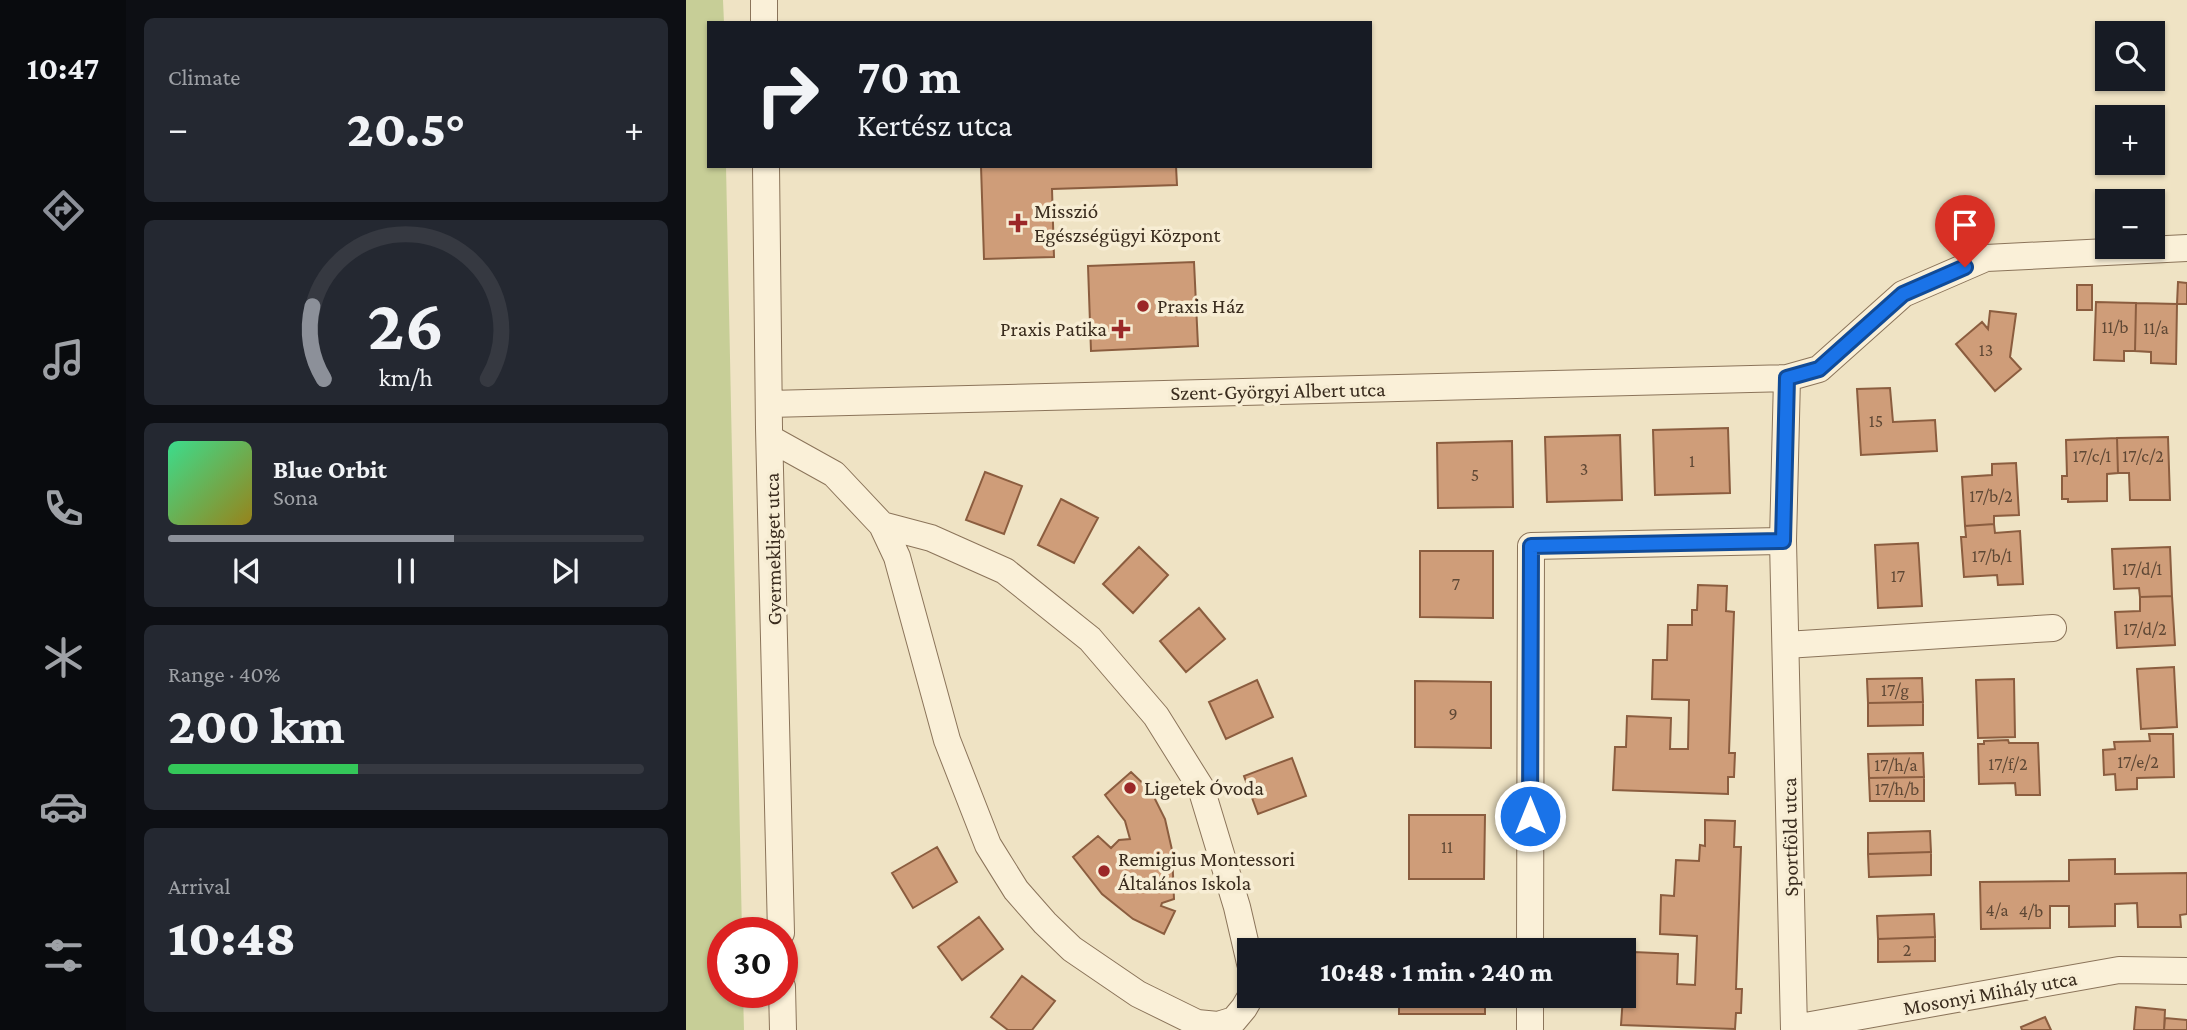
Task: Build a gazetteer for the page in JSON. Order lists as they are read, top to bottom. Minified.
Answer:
{"streets":{"street":["Szent-Györgyi Albert utca","Gyermekliget utca","Sportföld utca","Mosonyi Mihály utca"]},"crossings":[["Szent-Györgyi Albert utca","Gyermekliget utca"],["Szent-Györgyi Albert utca","Sportföld utca"],["Sportföld utca","Mosonyi Mihály utca"]],"places":{"health":["Misszió Egészségügyi Központ","Praxis Patika"],"other":["Praxis Ház","Ligetek Óvoda","Remigius Montessori Általános Iskola"]},"house_numbers":["11/b","11/a","13","15","17/c/1","17/c/2","1","3","5","17/b/2","17/b/1","17/d/1","17","7","17/d/2","17/g","9","17/e/2","17/f/2","17/h/a","17/h/b","11","4/a","4/b","2"],"page":{"tabs":"10:47","tile":["Climate",["Range · 40%","200 km"],["Arrival","10:48"]],"map_buttons":["+","−"],"turn":["70 m","Kertész utca"],"heat":["−","20.5°","+"],"song":["Blue Orbit","Sona"],"limit":"30","trip":"10:48 · 1 min · 240 m","gauge":["26","km/h"]}}
